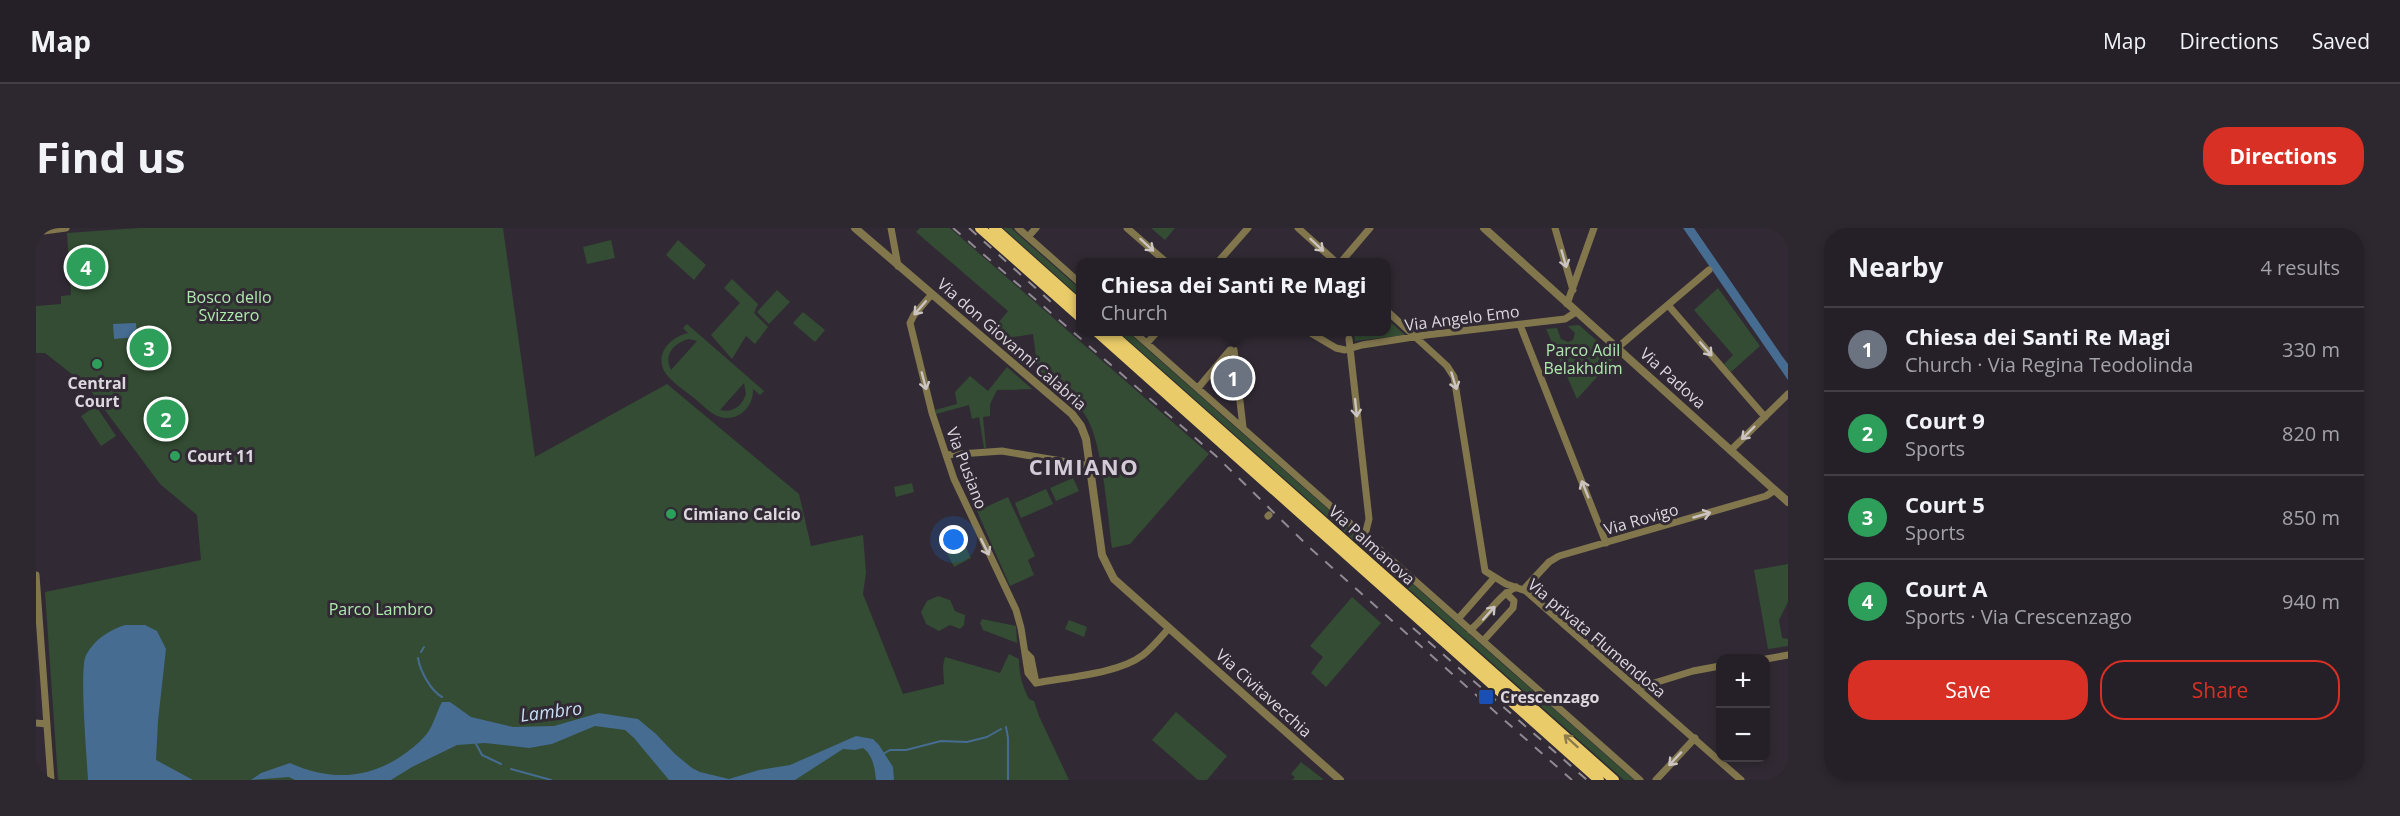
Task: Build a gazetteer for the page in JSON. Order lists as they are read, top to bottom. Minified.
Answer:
{"streets":{"highway":["Via Palmanova"],"street":["Via Angelo Emo","Via don Giovanni Calabria","Via Padova","Via Pusiano","Via Rovigo","Via privata Flumendosa","Via Civitavecchia"]},"crossings":[["Via Angelo Emo","Via Padova"],["Via don Giovanni Calabria","Via Pusiano"],["Via don Giovanni Calabria","Via Civitavecchia"],["Via Padova","Via Rovigo"],["Via Pusiano","Via Civitavecchia"],["Via Rovigo","Via privata Flumendosa"]],"one_way":["Via Rovigo"],"districts":["CIMIANO"],"water":["Lambro"],"parks":["Bosco dello Svizzero","Parco Adil Belakhdim","Parco Lambro"],"places":{"other":["Central Court","Court 11","Cimiano Calcio"],"transit":["Crescenzago"]},"page":{"header":"Map","nav":["Map","Directions","Saved"],"buttons":["Directions",["Save","Share"]],"title":"Find us","heading":["Nearby","4 results"],"pins":["4","3","1","2"],"popup":["Chiesa dei Santi Re Magi","Church"],"list":[{"mark":"1","name":"Chiesa dei Santi Re Magi","note":"Church · Via Regina Teodolinda","value":"330 m"},{"mark":"2","name":"Court 9","note":"Sports","value":"820 m"},{"mark":"3","name":"Court 5","note":"Sports","value":"850 m"},{"mark":"4","name":"Court A","note":"Sports · Via Crescenzago","value":"940 m"}],"map_buttons":["+","−"]}}
